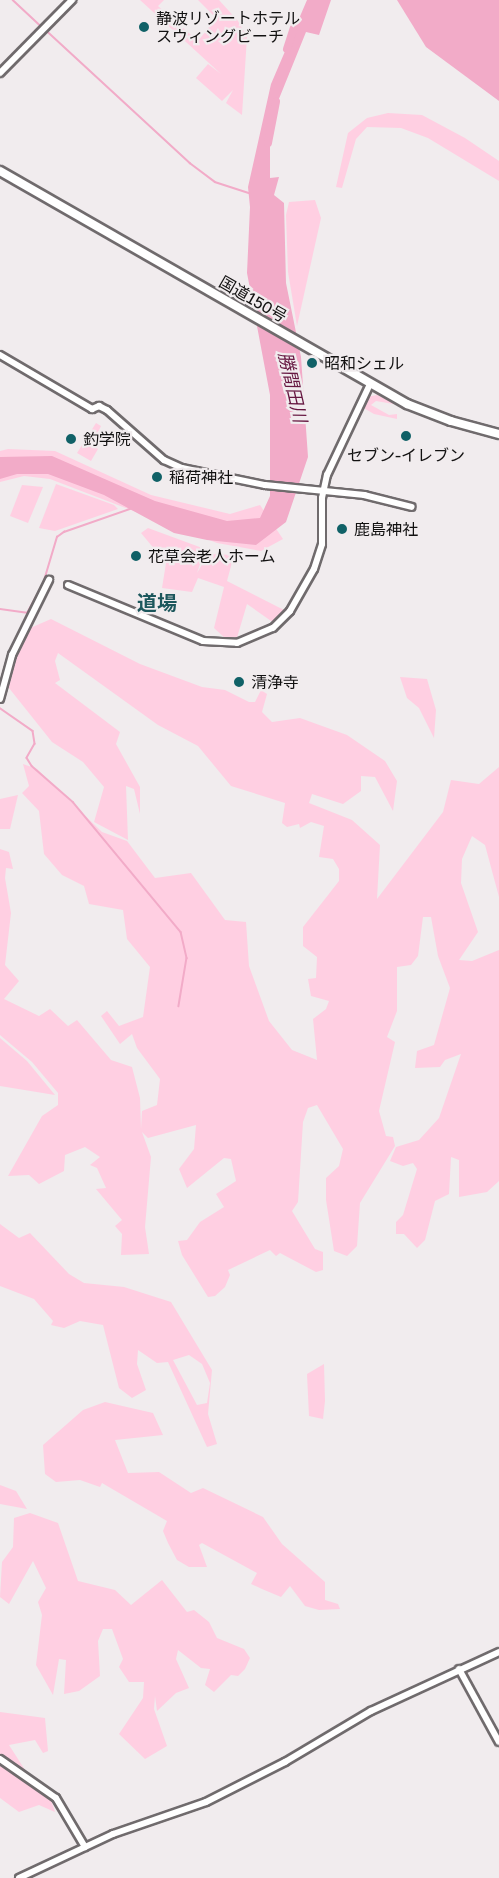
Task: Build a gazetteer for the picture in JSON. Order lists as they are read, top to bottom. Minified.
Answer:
{"streets":{"highway":["国道150号"]},"districts":["道場"],"water":["勝間田川"],"places":["静波リゾートホテル スウィングビーチ","昭和シェル","セブン-イレブン","釣学院","稲荷神社","鹿島神社","花草会老人ホーム","清浄寺"]}
